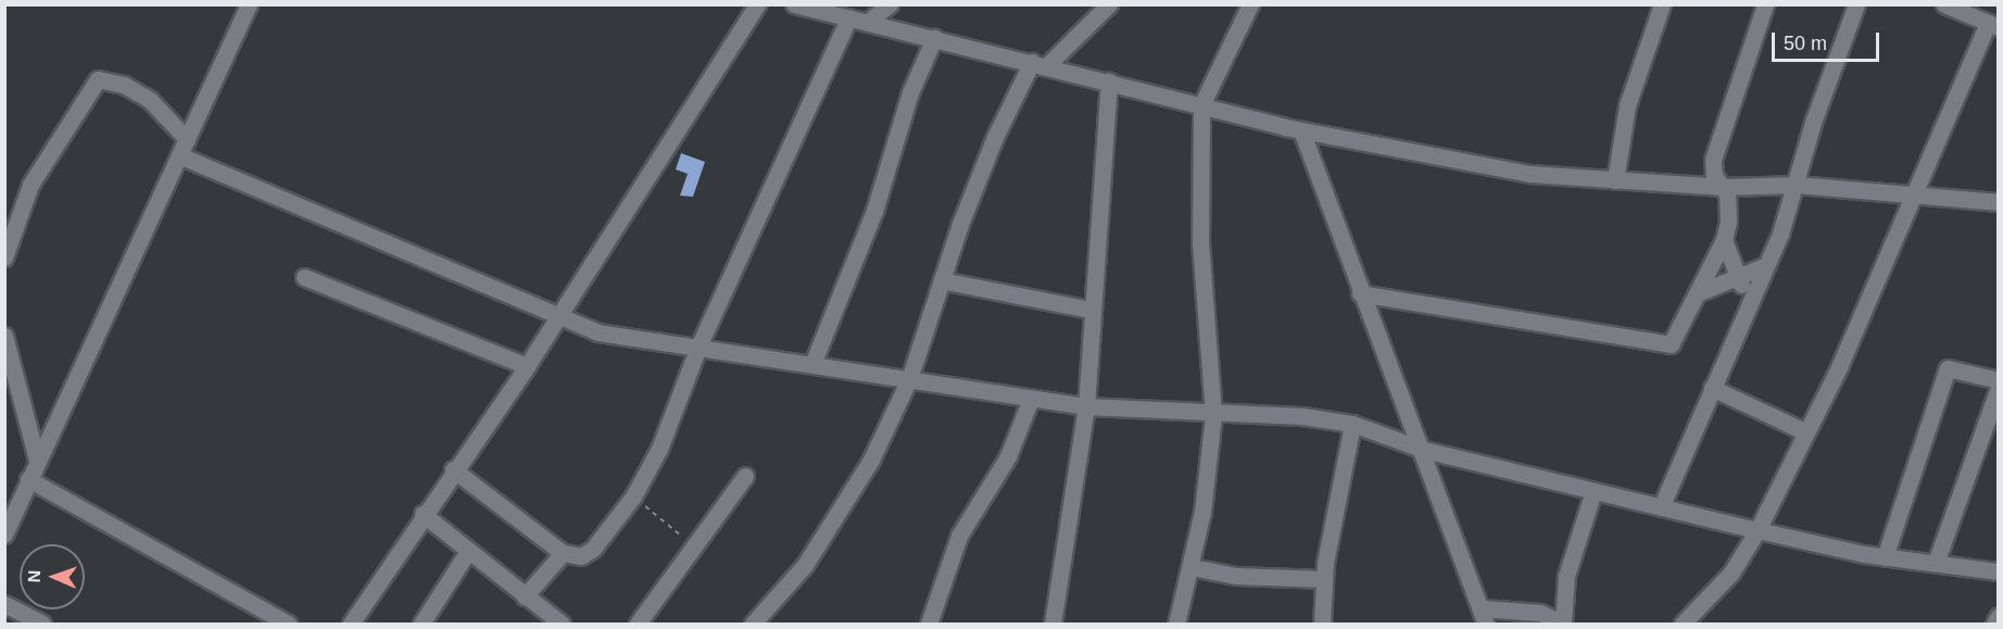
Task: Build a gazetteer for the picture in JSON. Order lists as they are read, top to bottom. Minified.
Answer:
{"scale_bar":"50 m","north":"left"}
